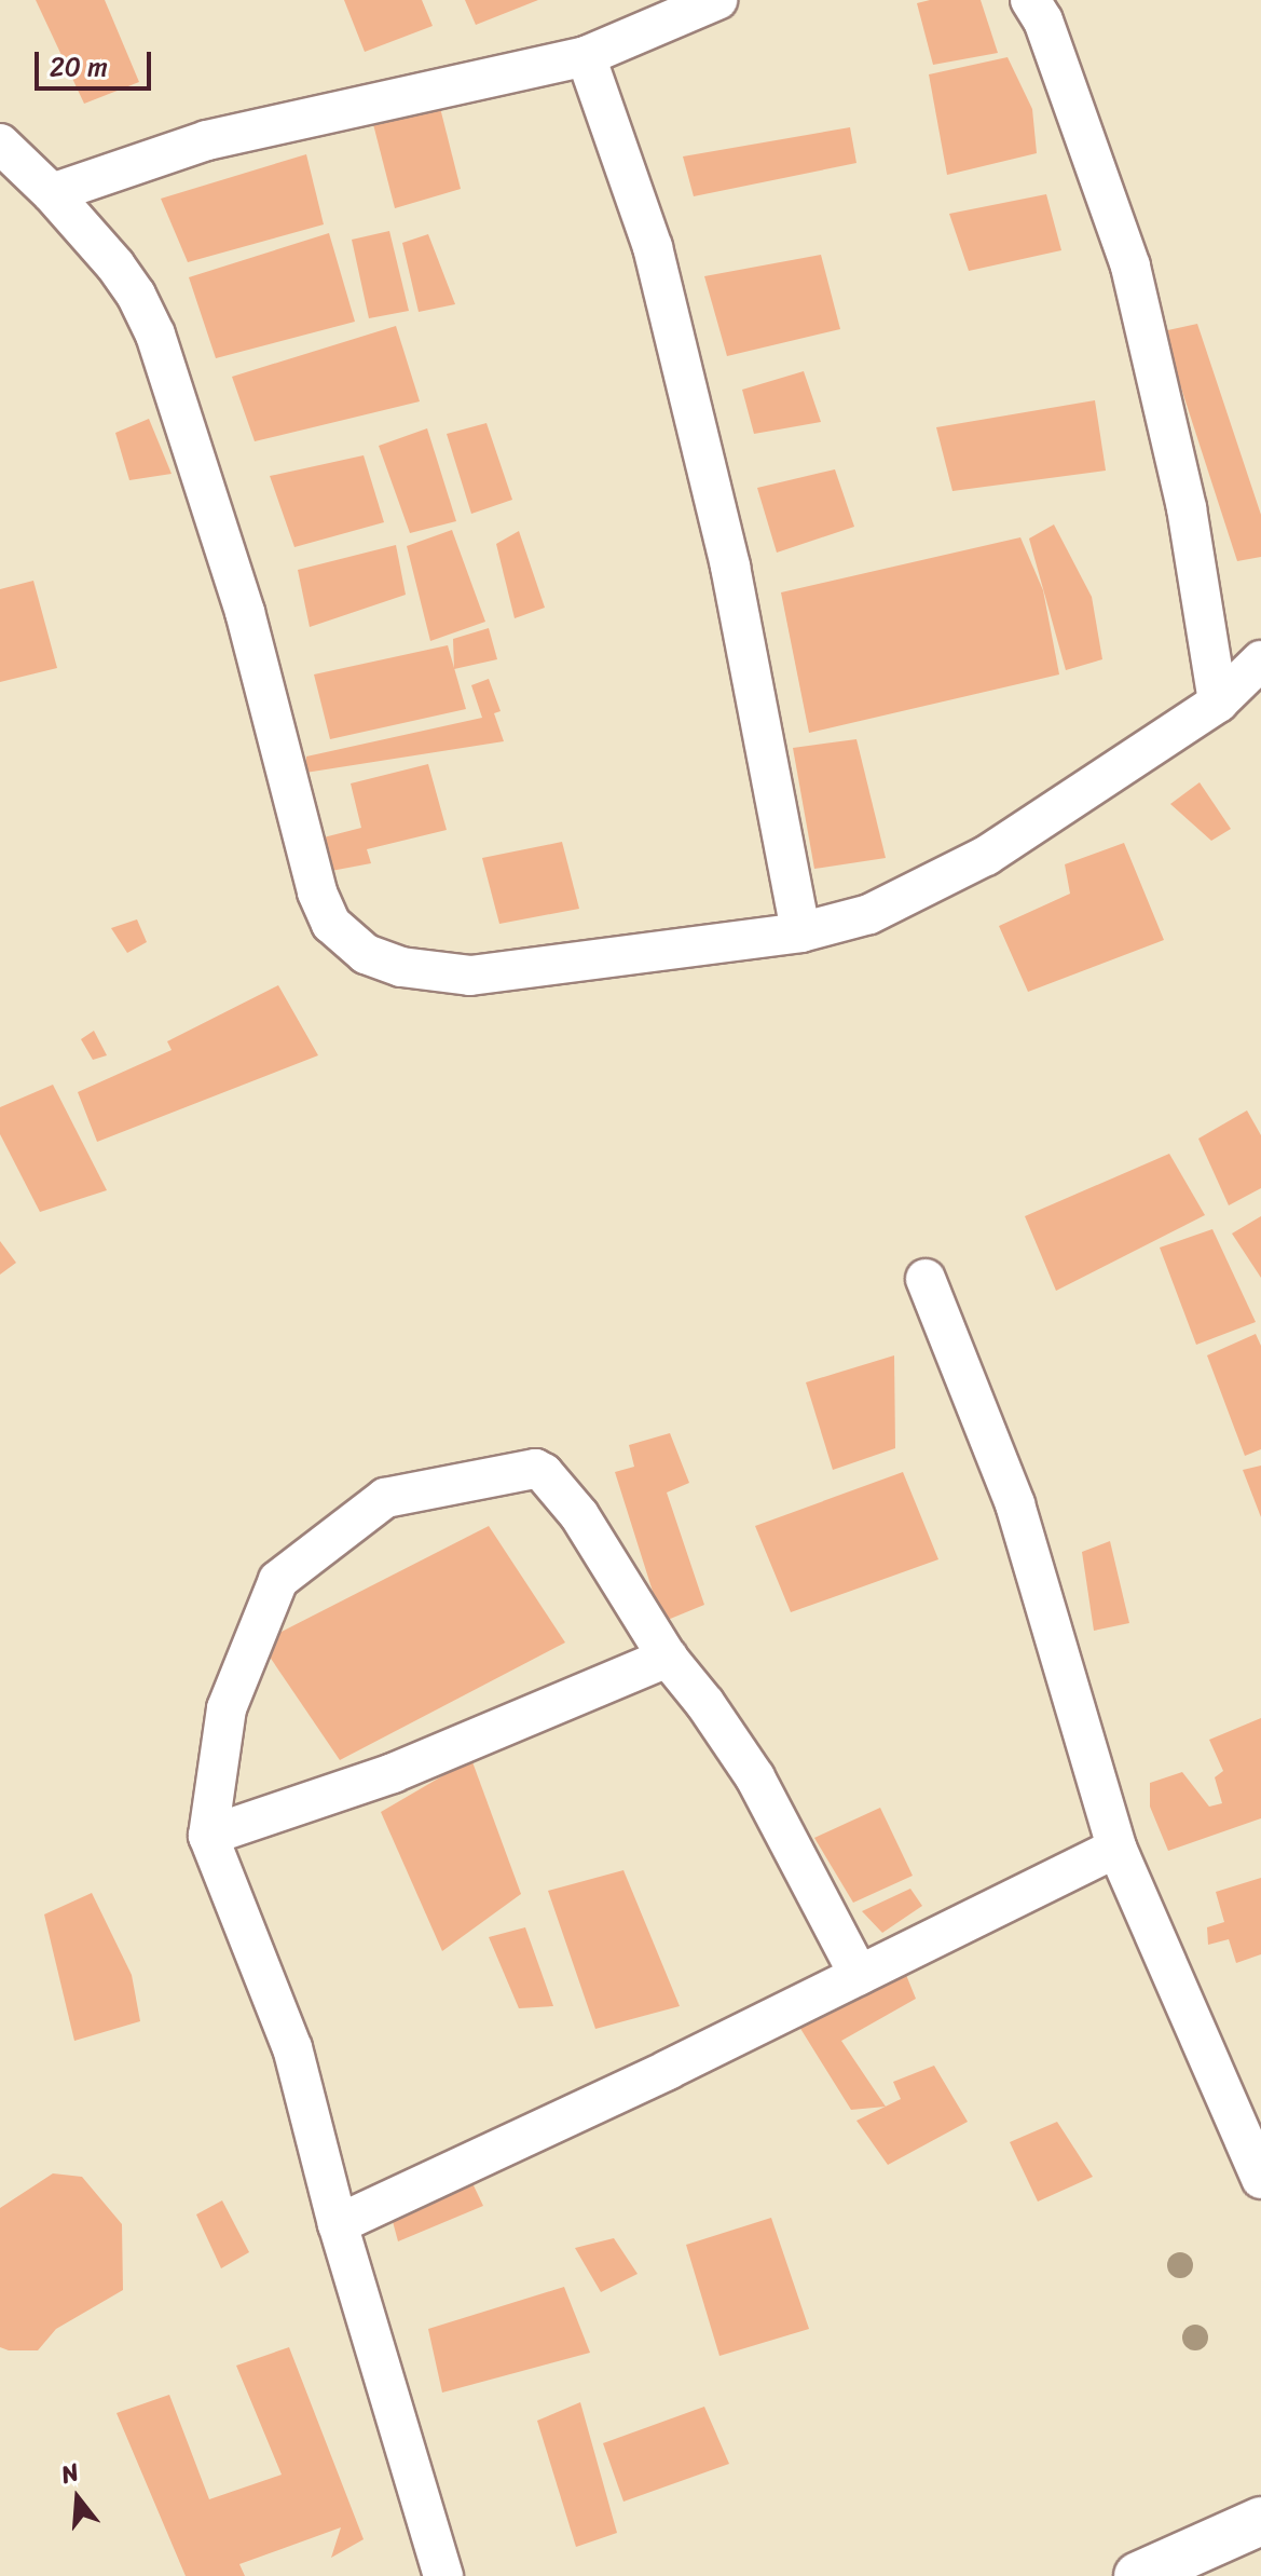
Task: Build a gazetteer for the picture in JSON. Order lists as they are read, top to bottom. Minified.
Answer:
{"scale_bar":"20 m","north":"top"}
